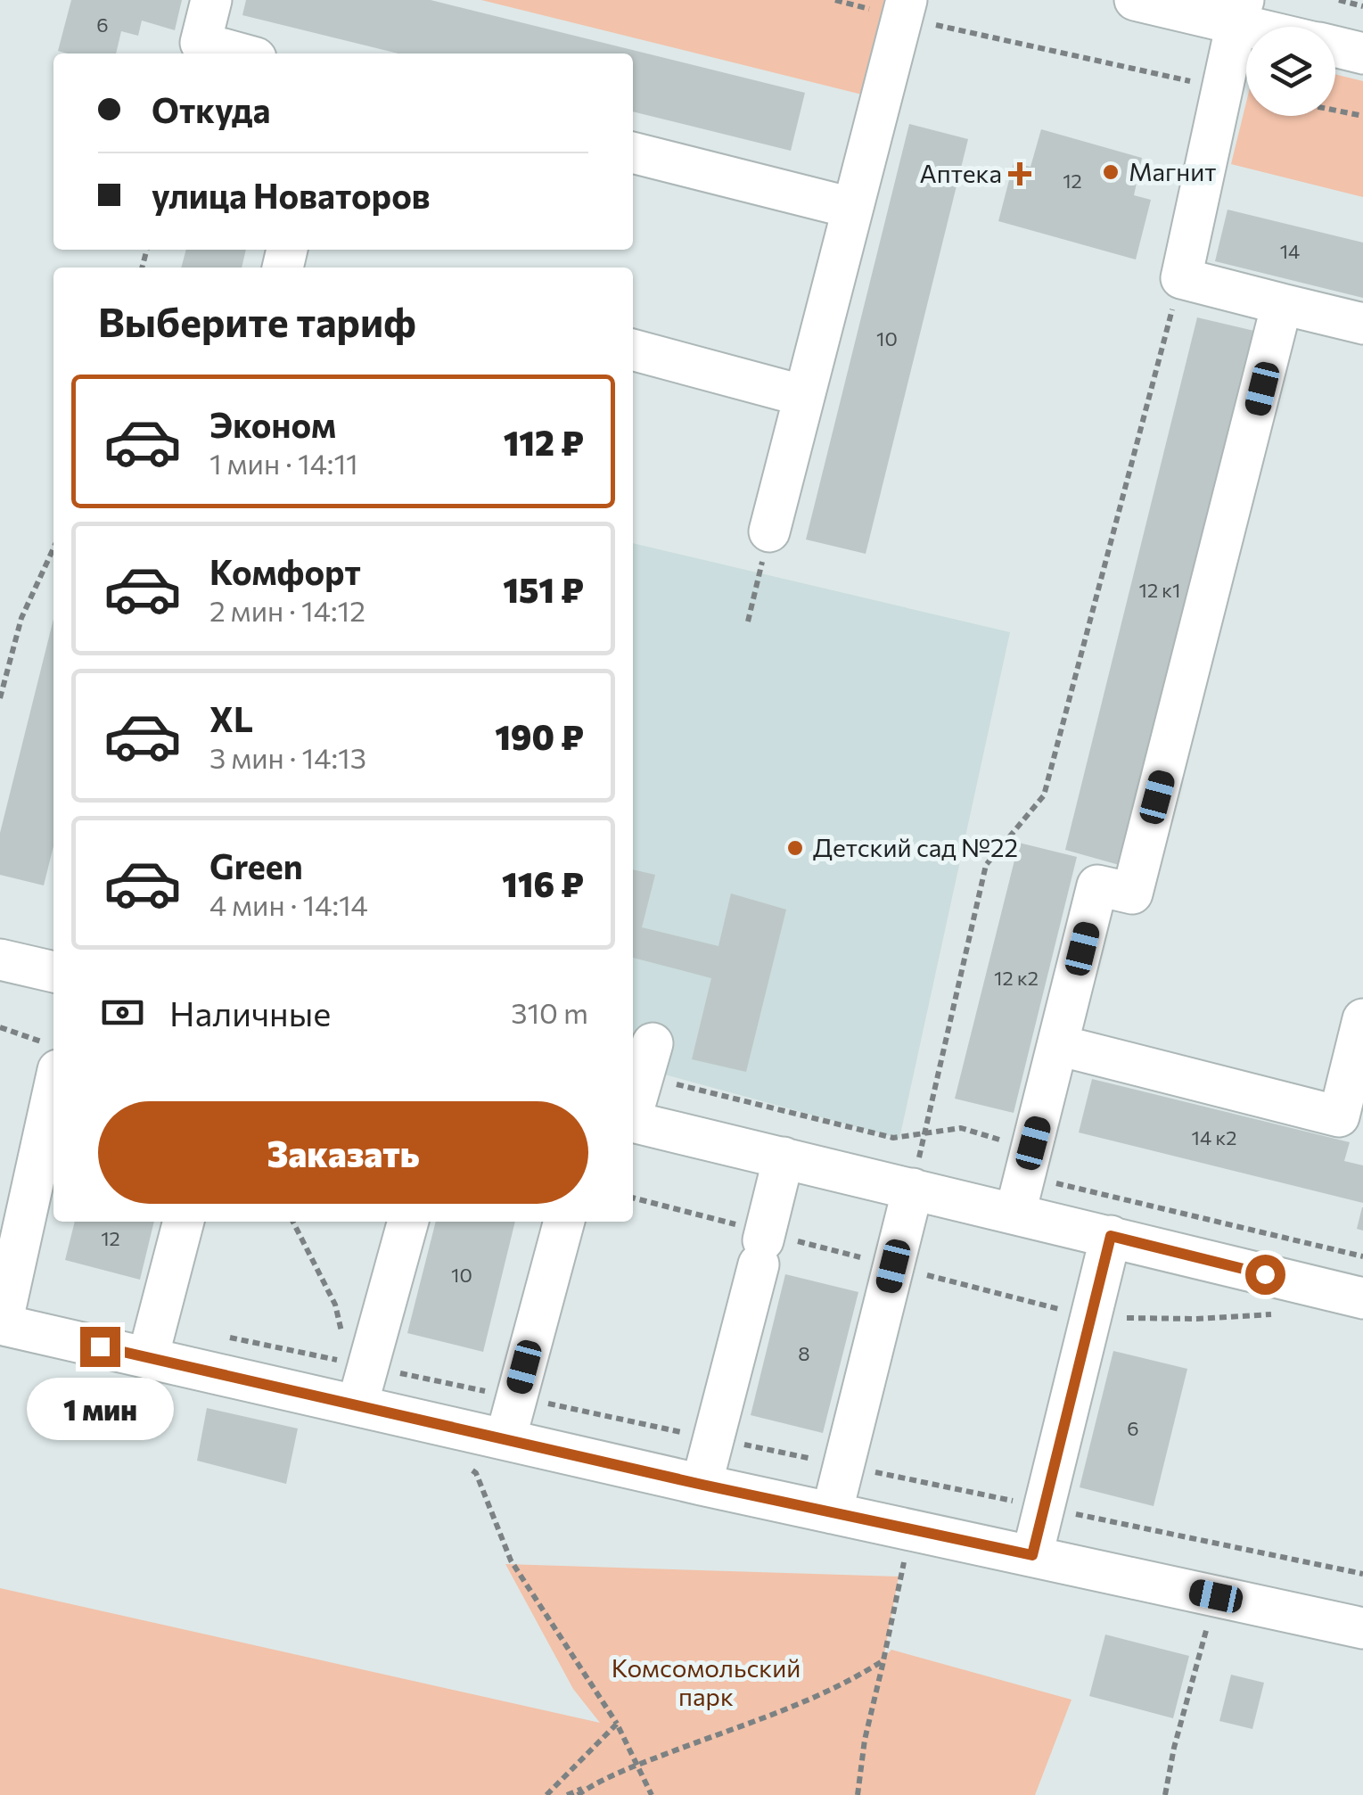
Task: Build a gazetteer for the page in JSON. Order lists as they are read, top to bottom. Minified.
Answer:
{"parks":["Комсомольский парк"],"places":{"other":["Магнит","Детский сад №22"],"health":["Аптека"]},"house_numbers":["6","12","14","10","12 к1","12 к2","14 к2","12","10","8","6"],"page":{"banner":["Откуда","улица Новаторов"],"heading":"Выберите тариф","list":[{"name":"Эконом","note":"1 мин · 14:11","value":"112 ₽"},{"name":"Комфорт","note":"2 мин · 14:12","value":"151 ₽"},{"name":"XL","note":"3 мин · 14:13","value":"190 ₽"},{"name":"Green","note":"4 мин · 14:14","value":"116 ₽"}],"pay":["Наличные","310 m"],"buttons":"Заказать","bubble":"1 мин"}}
